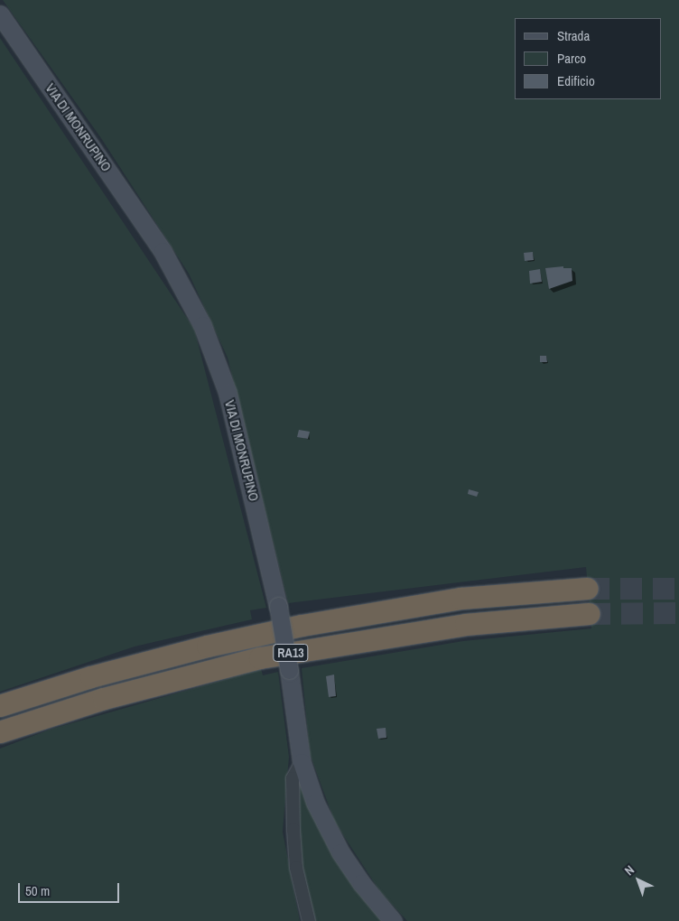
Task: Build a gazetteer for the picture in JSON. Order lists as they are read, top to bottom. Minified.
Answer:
{"streets":{"highway":["RA13"],"main road":["VIA DI MONRUPINO"]},"legend":["Strada","Parco","Edificio"],"scale_bar":"50 m","north":"top left"}
